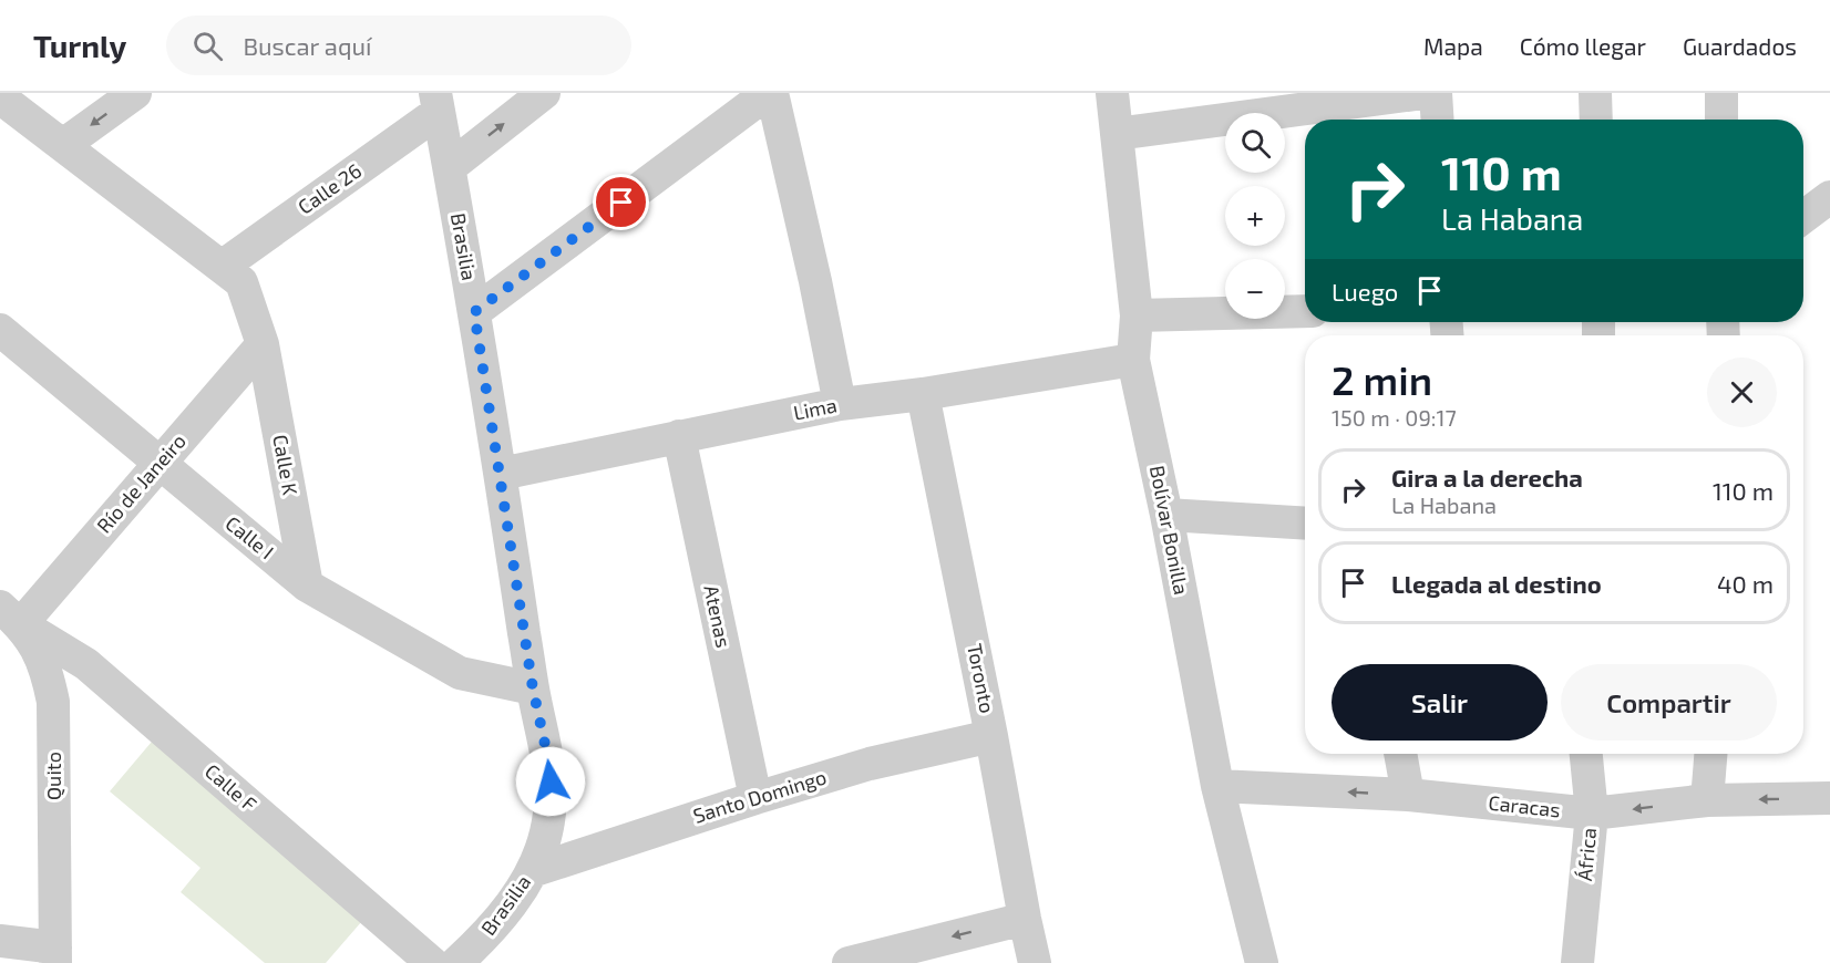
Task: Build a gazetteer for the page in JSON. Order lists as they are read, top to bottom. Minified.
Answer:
{"streets":{"street":["Calle 26","Brasilia","Lima","Calle K","Río de Janeiro","Bolívar Bonilla","Calle I","Atenas","Toronto","Quito","Calle F","Santo Domingo","Caracas","África"]},"crossings":[["Calle 26","Brasilia"],["Calle 26","Calle K"],["Brasilia","Lima"],["Brasilia","Calle I"],["Brasilia","Santo Domingo"],["Lima","Bolívar Bonilla"],["Lima","Atenas"],["Lima","Toronto"],["Calle K","Río de Janeiro"],["Calle K","Calle I"],["Río de Janeiro","Calle I"],["Río de Janeiro","Quito"],["Río de Janeiro","Calle F"],["Bolívar Bonilla","Caracas"],["Atenas","Santo Domingo"],["Toronto","Santo Domingo"],["Quito","Calle F"],["Caracas","África"]],"one_way":["Caracas"],"page":{"header":"Turnly","search":"Buscar aquí","nav":["Mapa","Cómo llegar","Guardados"],"map_buttons":["+","−"],"turn":["110 m","La Habana"],"then":"Luego","heading":["2 min","150 m · 09:17"],"list":[{"name":"Gira a la derecha","note":"La Habana","value":"110 m"},{"name":"Llegada al destino","value":"40 m"}],"buttons":["Salir","Compartir"]}}
